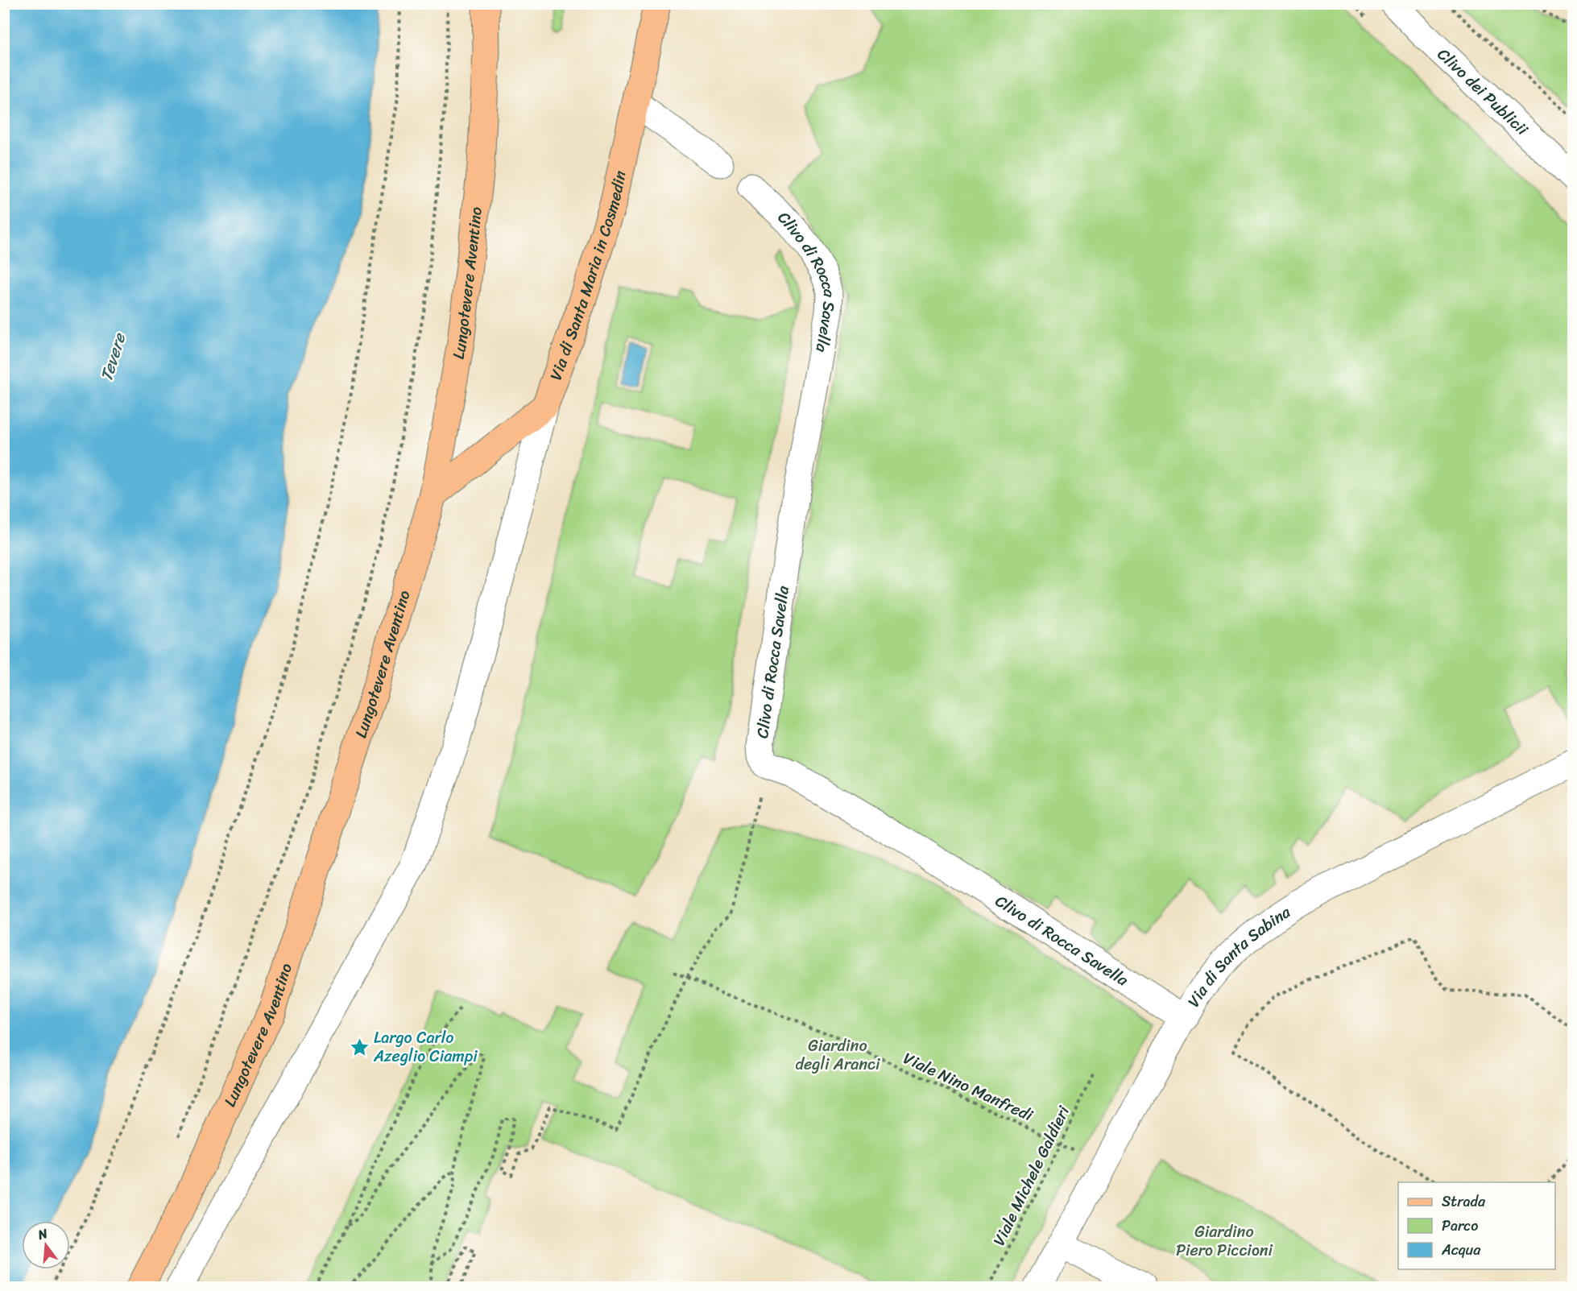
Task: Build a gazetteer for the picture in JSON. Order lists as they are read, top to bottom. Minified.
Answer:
{"streets":{"main road":["Via di Santa Maria in Cosmedin","Lungotevere Aventino"],"street":["Clivo dei Publicii","Clivo di Rocca Savella","Via di Santa Sabina"],"path":["Viale Nino Manfredi","Viale Michele Galdieri"]},"crossings":[["Clivo di Rocca Savella","Via di Santa Sabina"],["Via di Santa Sabina","Viale Nino Manfredi"],["Viale Nino Manfredi","Viale Michele Galdieri"]],"water":["Tevere"],"parks":["Giardino degli Aranci","Giardino Piero Piccioni"],"places":{"place":["Largo Carlo Azeglio Ciampi"]},"legend":["Strada","Parco","Acqua"],"north":"top"}
